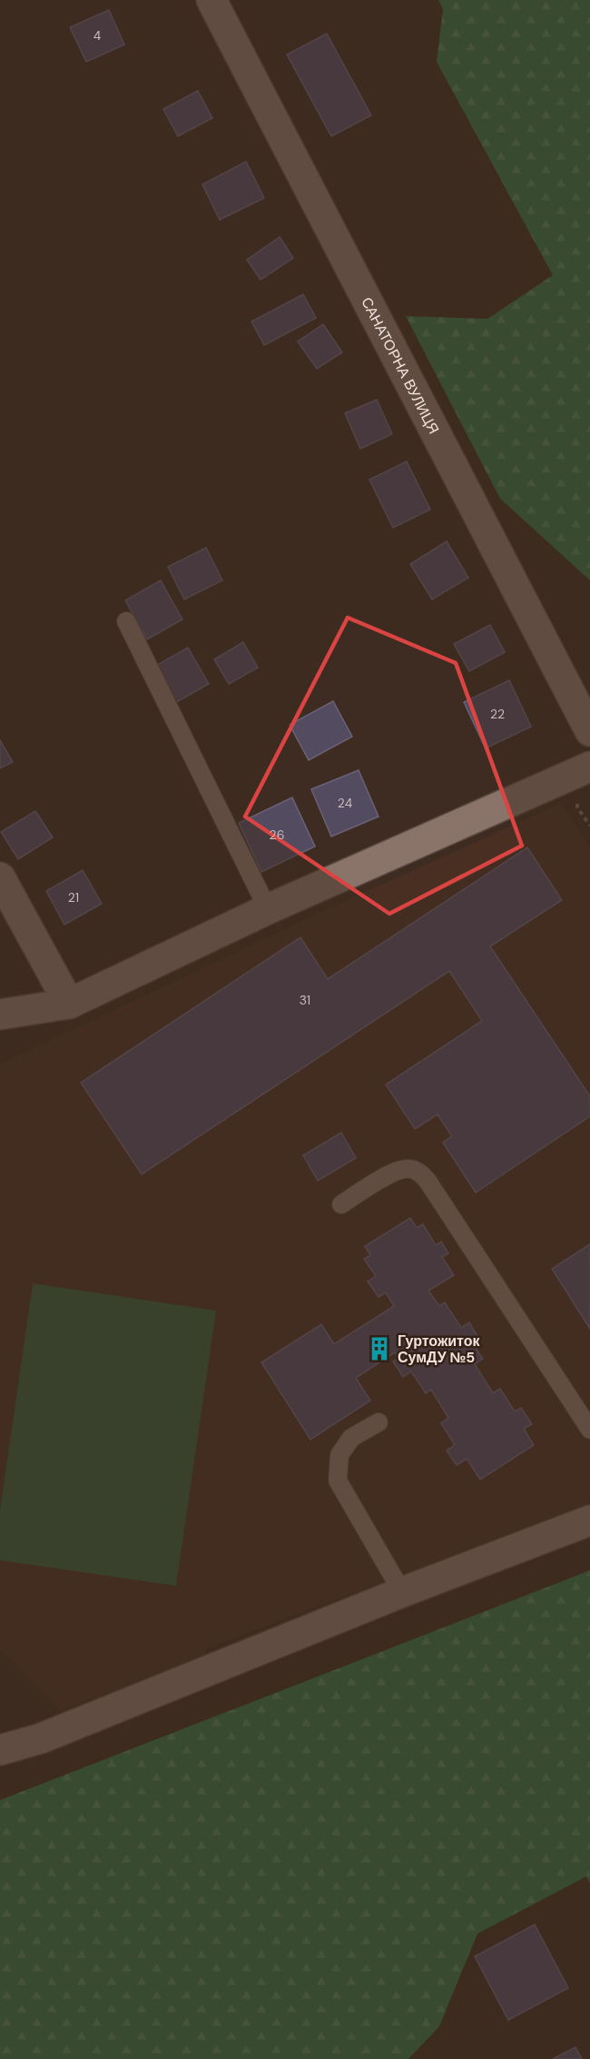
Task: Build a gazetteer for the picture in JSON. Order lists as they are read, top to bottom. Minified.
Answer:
{"streets":{"street":["САНАТОРНА ВУЛИЦЯ"]},"places":{"building":["Гуртожиток СумДУ №5"]},"house_numbers":["4","22","24","26","21","31"]}
